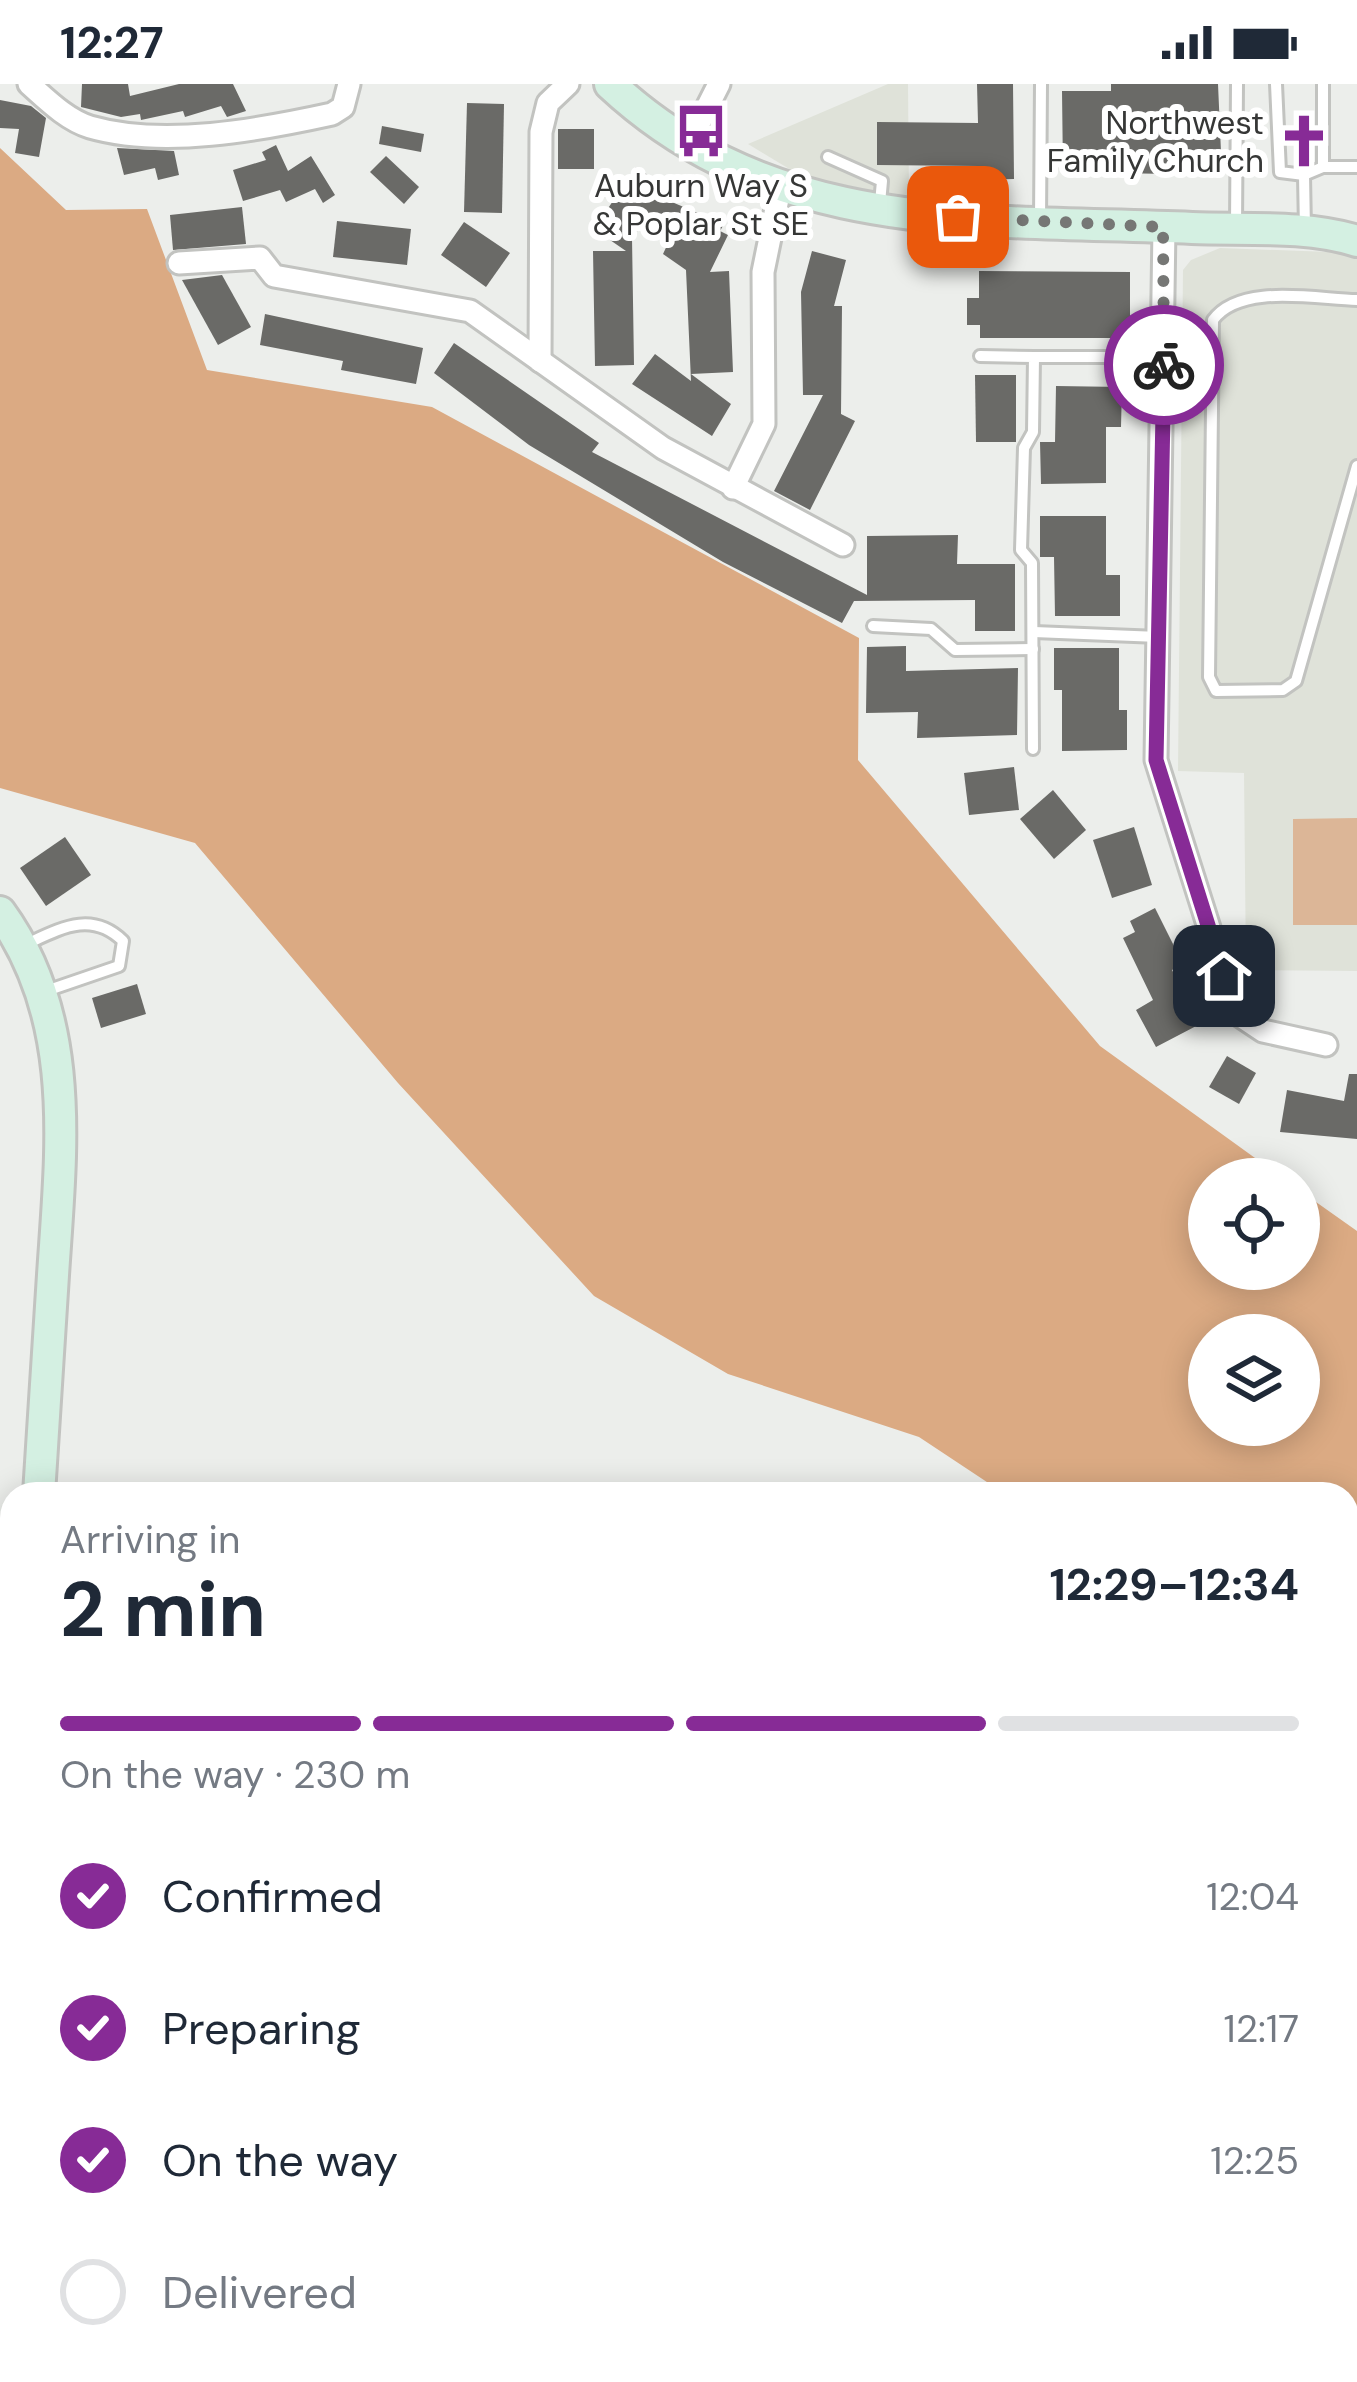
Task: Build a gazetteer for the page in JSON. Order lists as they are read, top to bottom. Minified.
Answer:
{"places":{"bus stop":["Auburn Way S & Poplar St SE"],"church":["Northwest Family Church"]},"page":{"status":"12:27","heading":["2 min","Arriving in","12:29–12:34"],"bar":"On the way · 230 m","list":[["Confirmed","12:04"],["Preparing","12:17"],["On the way","12:25"],"Delivered"]}}
